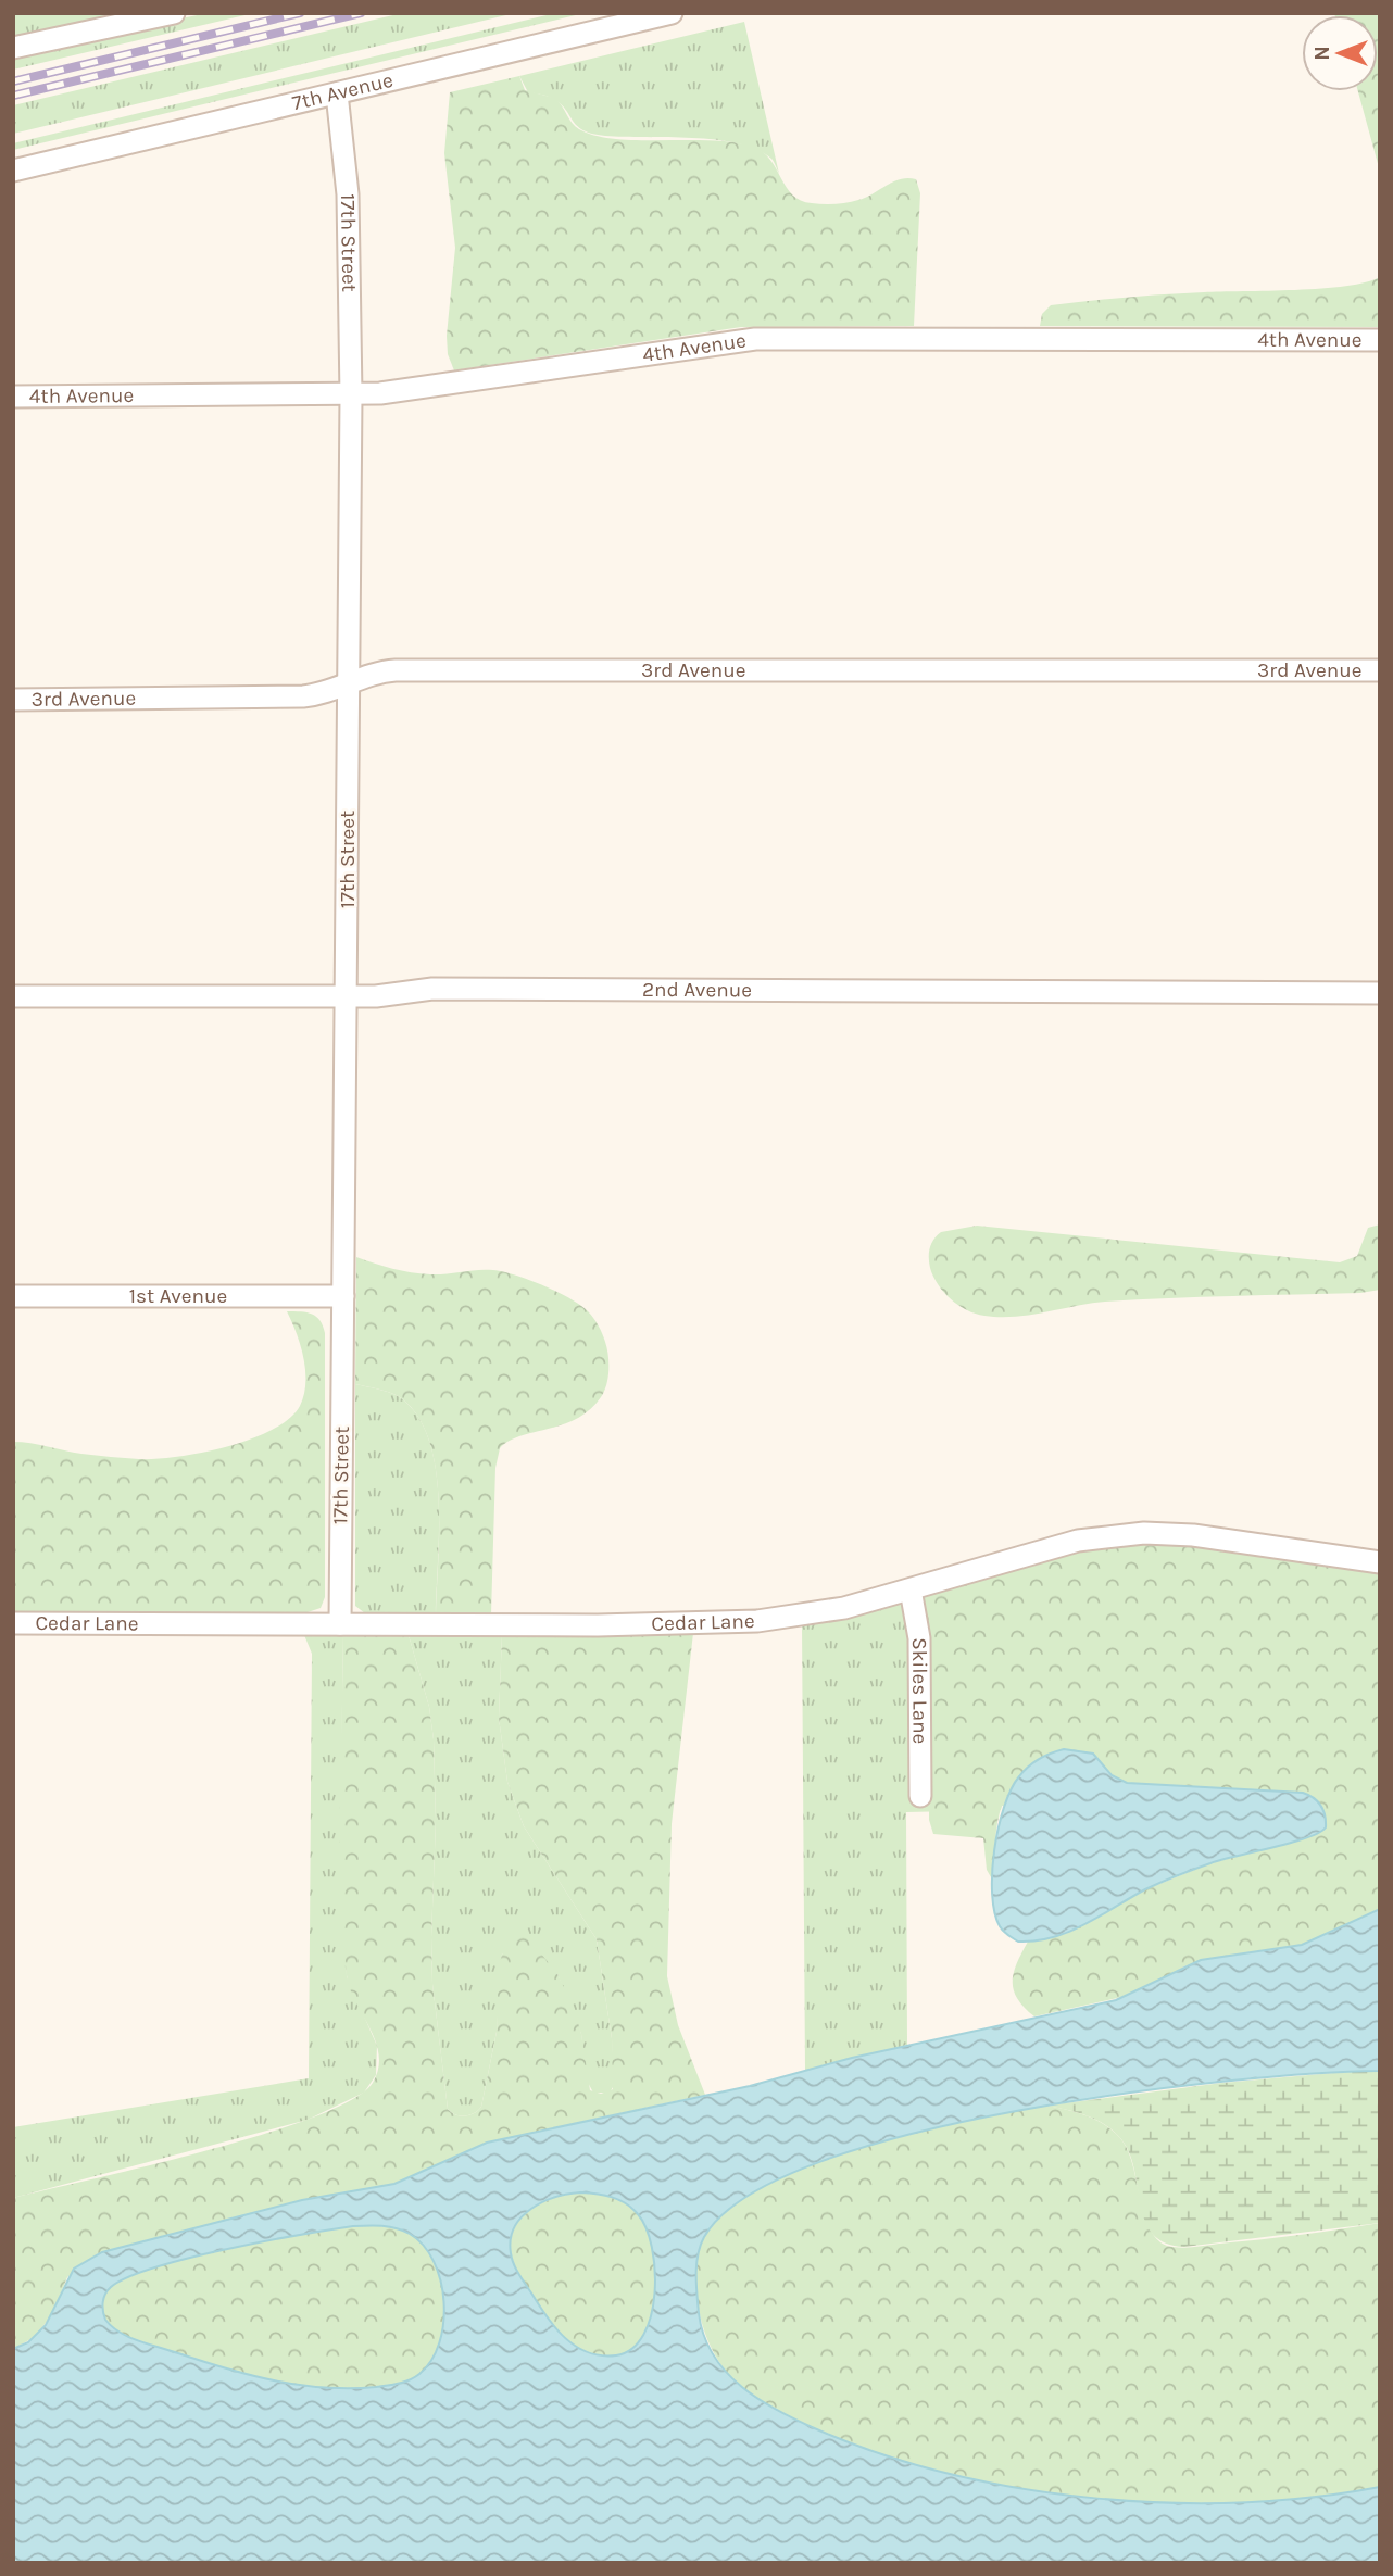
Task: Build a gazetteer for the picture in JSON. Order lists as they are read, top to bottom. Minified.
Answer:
{"streets":{"street":["7th Avenue","17th Street","4th Avenue","3rd Avenue","2nd Avenue","1st Avenue","Cedar Lane","Skiles Lane"]},"crossings":[["7th Avenue","17th Street"],["17th Street","4th Avenue"],["17th Street","3rd Avenue"],["17th Street","2nd Avenue"],["17th Street","1st Avenue"],["17th Street","Cedar Lane"],["Cedar Lane","Skiles Lane"]],"north":"left"}
